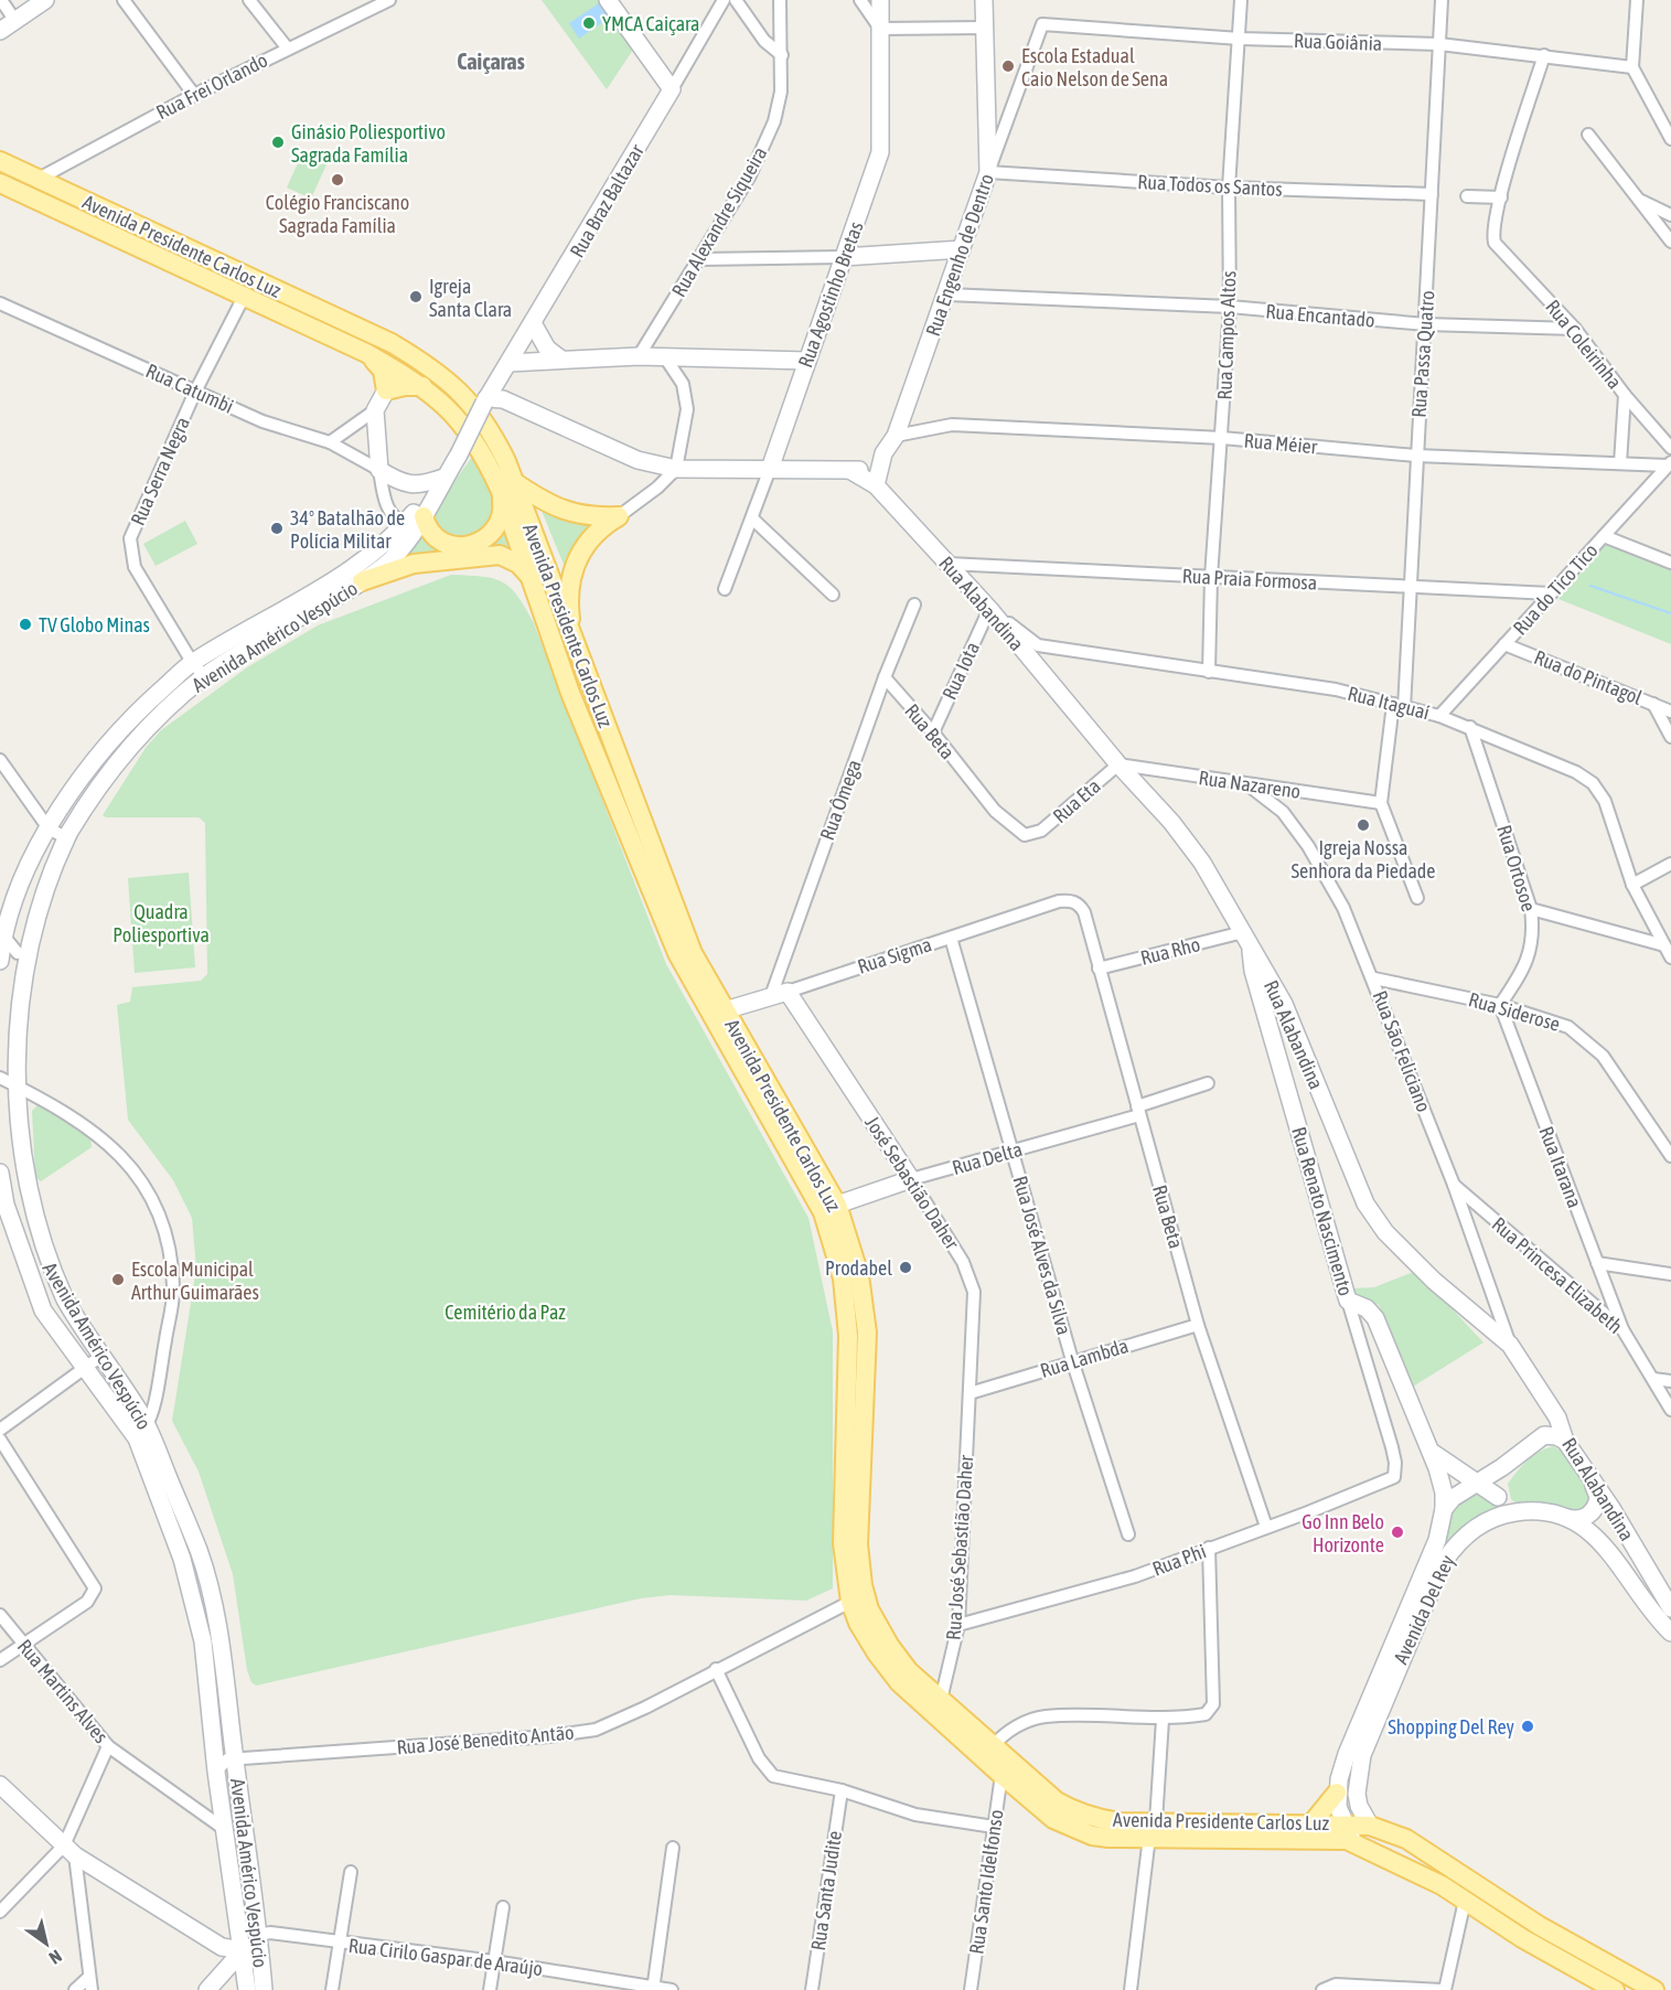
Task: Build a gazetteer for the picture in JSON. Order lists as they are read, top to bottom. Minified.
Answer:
{"streets":{"main road":["Avenida Presidente Carlos Luz"],"street":["Rua Goiânia","Rua Frei Orlando","Rua Todos os Santos","Rua Braz Baltazar","Rua Alexandre Siqueira","Rua Engenho de Dentro","Rua Agostinho Bretas","Rua Encantado","Rua Campos Altos","Rua Coleirinha","Rua Passa Quatro","Rua Catumbi","Rua Méier","Rua Serra Negra","Rua Praia Formosa","Rua do Tico Tico","Rua Alabandina","Avenida Américo Vespúcio","Rua Iota","Rua do Pintagol","Rua Itaguaí","Rua Beta","Rua Nazareno","Rua Ômega","Rua Eta","Rua Ortosoe","Rua Rho","Rua Sigma","Rua Siderose","Rua São Feliciano","Rua Delta","Rua Itarana","José Sebastião Daher","Rua Renato Nascimento","Rua José Alves da Silva","Rua Princesa Elizabeth","Rua Lambda","Rua José Sebastião Daher","Rua Phi","Avenida Del Rey","Rua Martins Alves","Rua José Benedito Antão","Rua Santo Idelfonso","Rua Santa Judite","Rua Cirilo Gaspar de Araújo"]},"crossings":[["Rua Goiânia","Rua Engenho de Dentro"],["Rua Goiânia","Rua Campos Altos"],["Rua Goiânia","Rua Passa Quatro"],["Rua Frei Orlando","Avenida Presidente Carlos Luz"],["Rua Todos os Santos","Rua Engenho de Dentro"],["Rua Todos os Santos","Rua Campos Altos"],["Rua Todos os Santos","Rua Passa Quatro"],["Rua Braz Baltazar","Avenida Américo Vespúcio"],["Avenida Presidente Carlos Luz","Rua Serra Negra"],["Avenida Presidente Carlos Luz","Rua Sigma"],["Avenida Presidente Carlos Luz","Rua Delta"],["Avenida Presidente Carlos Luz","Rua José Sebastião Daher"],["Avenida Presidente Carlos Luz","Avenida Del Rey"],["Avenida Presidente Carlos Luz","Rua José Benedito Antão"],["Avenida Presidente Carlos Luz","Rua Santo Idelfonso"],["Rua Engenho de Dentro","Rua Encantado"],["Rua Engenho de Dentro","Rua Méier"],["Rua Engenho de Dentro","Rua Alabandina"],["Rua Encantado","Rua Campos Altos"],["Rua Encantado","Rua Coleirinha"],["Rua Encantado","Rua Passa Quatro"],["Rua Campos Altos","Rua Méier"],["Rua Campos Altos","Rua Praia Formosa"],["Rua Campos Altos","Rua Itaguaí"],["Rua Passa Quatro","Rua Méier"],["Rua Passa Quatro","Rua Praia Formosa"],["Rua Passa Quatro","Rua Itaguaí"],["Rua Passa Quatro","Rua Nazareno"],["Rua Catumbi","Rua Serra Negra"],["Rua Catumbi","Avenida Américo Vespúcio"],["Rua Méier","Rua do Tico Tico"],["Rua Serra Negra","Avenida Américo Vespúcio"],["Rua Praia Formosa","Rua do Tico Tico"],["Rua Praia Formosa","Rua Alabandina"],["Rua do Tico Tico","Rua do Pintagol"],["Rua do Tico Tico","Rua Itaguaí"],["Rua Alabandina","Rua Iota"],["Rua Alabandina","Rua Itaguaí"],["Rua Alabandina","Rua Nazareno"],["Rua Alabandina","Rua Eta"],["Rua Alabandina","Rua Rho"],["Rua Alabandina","Rua São Feliciano"],["Rua Alabandina","Rua Renato Nascimento"],["Avenida Américo Vespúcio","Rua Martins Alves"],["Avenida Américo Vespúcio","Rua José Benedito Antão"],["Avenida Américo Vespúcio","Rua Cirilo Gaspar de Araújo"],["Rua Iota","Rua Itaguaí"],["Rua Iota","Rua Beta"],["Rua Itaguaí","Rua Ortosoe"],["Rua Beta","Rua Ômega"],["Rua Beta","Rua Eta"],["Rua Beta","Rua Rho"],["Rua Beta","Rua Sigma"],["Rua Beta","Rua Delta"],["Rua Beta","Rua Lambda"],["Rua Beta","Rua Phi"],["Rua Nazareno","Rua Eta"],["Rua Nazareno","Rua São Feliciano"],["Rua Ômega","Rua Sigma"],["Rua Ômega","José Sebastião Daher"],["Rua Ortosoe","Rua Siderose"],["Rua Ortosoe","Rua Itarana"],["Rua Rho","Rua Renato Nascimento"],["Rua Sigma","José Sebastião Daher"],["Rua Sigma","Rua José Alves da Silva"],["Rua Siderose","Rua São Feliciano"],["Rua Siderose","Rua Itarana"],["Rua São Feliciano","Rua Princesa Elizabeth"],["Rua Delta","José Sebastião Daher"],["Rua Delta","Rua José Alves da Silva"],["Rua Itarana","Rua Princesa Elizabeth"],["José Sebastião Daher","Rua Lambda"],["José Sebastião Daher","Rua José Sebastião Daher"],["Rua Renato Nascimento","Rua Phi"],["Rua José Alves da Silva","Rua Lambda"],["Rua Lambda","Rua José Sebastião Daher"],["Rua José Sebastião Daher","Rua Phi"]],"districts":["Caiçaras"],"parks":["Quadra Poliesportiva","Cemitério da Paz"],"places":["YMCA Caiçara","Escola Estadual Caio Nelson de Sena","Ginásio Poliesportivo Sagrada Família","Colégio Franciscano Sagrada Família","Igreja Santa Clara","34º Batalhão de Polícia Militar","TV Globo Minas","Igreja Nossa Senhora da Piedade","Prodabel","Escola Municipal Arthur Guimarães","Go Inn Belo Horizonte","Shopping Del Rey"],"north":"bottom right"}
